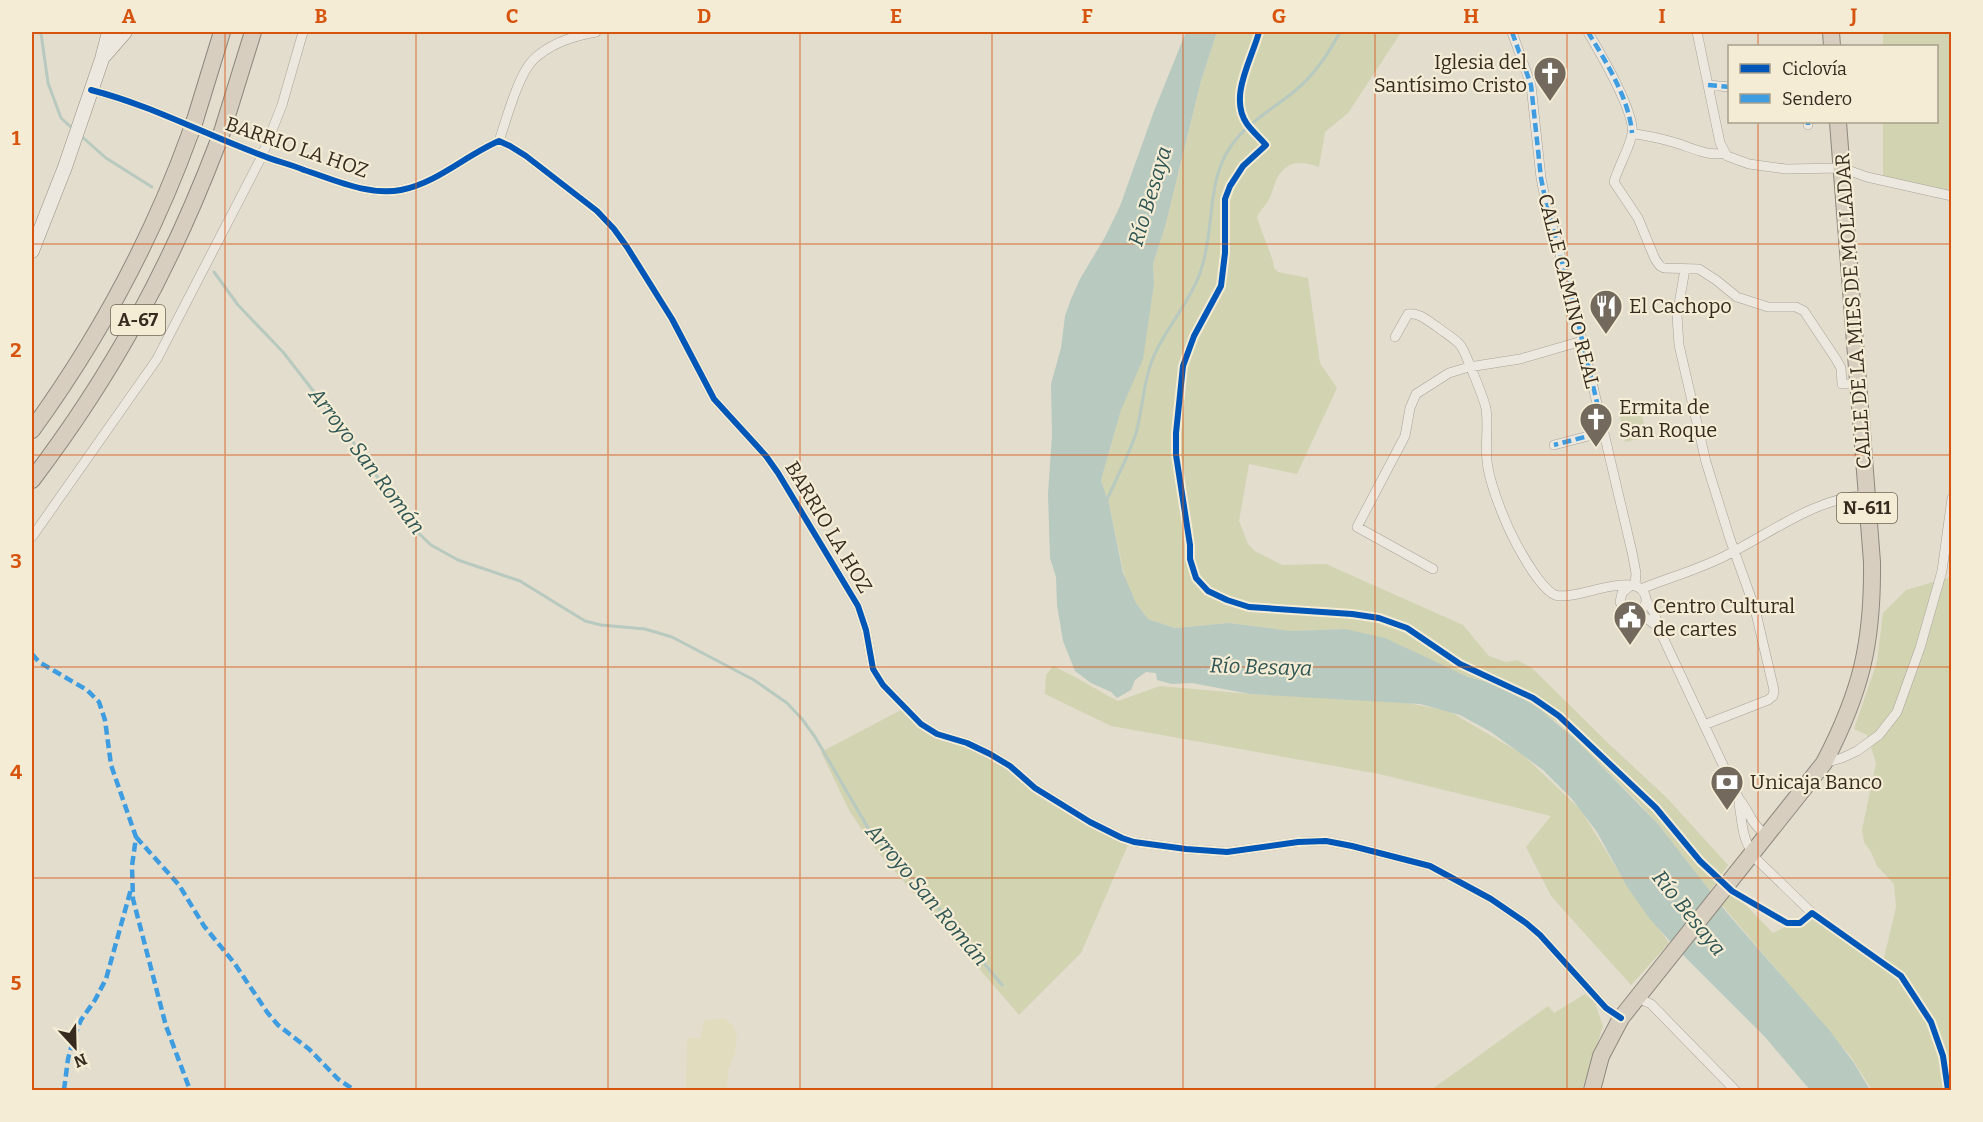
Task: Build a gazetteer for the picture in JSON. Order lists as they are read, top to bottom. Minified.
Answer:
{"streets":{"highway":["CALLE DE LA MIES DE MOLLADAR","A-67","N-611"],"street":["BARRIO LA HOZ","CALLE CAMINO REAL"]},"crossings":[["BARRIO LA HOZ","N-611"],["CALLE DE LA MIES DE MOLLADAR","N-611"]],"water":["Río Besaya","Arroyo San Román"],"places":{"church":["Iglesia del Santísimo Cristo","Ermita de San Roque"],"restaurant":["El Cachopo"],"public building":["Centro Cultural de cartes"],"bank":["Unicaja Banco"]},"legend":["Ciclovía","Sendero"],"north":"bottom","grid":{"columns":["A","B","C","D","E","F","G","H","I","J"],"rows":["1","2","3","4","5"]}}
